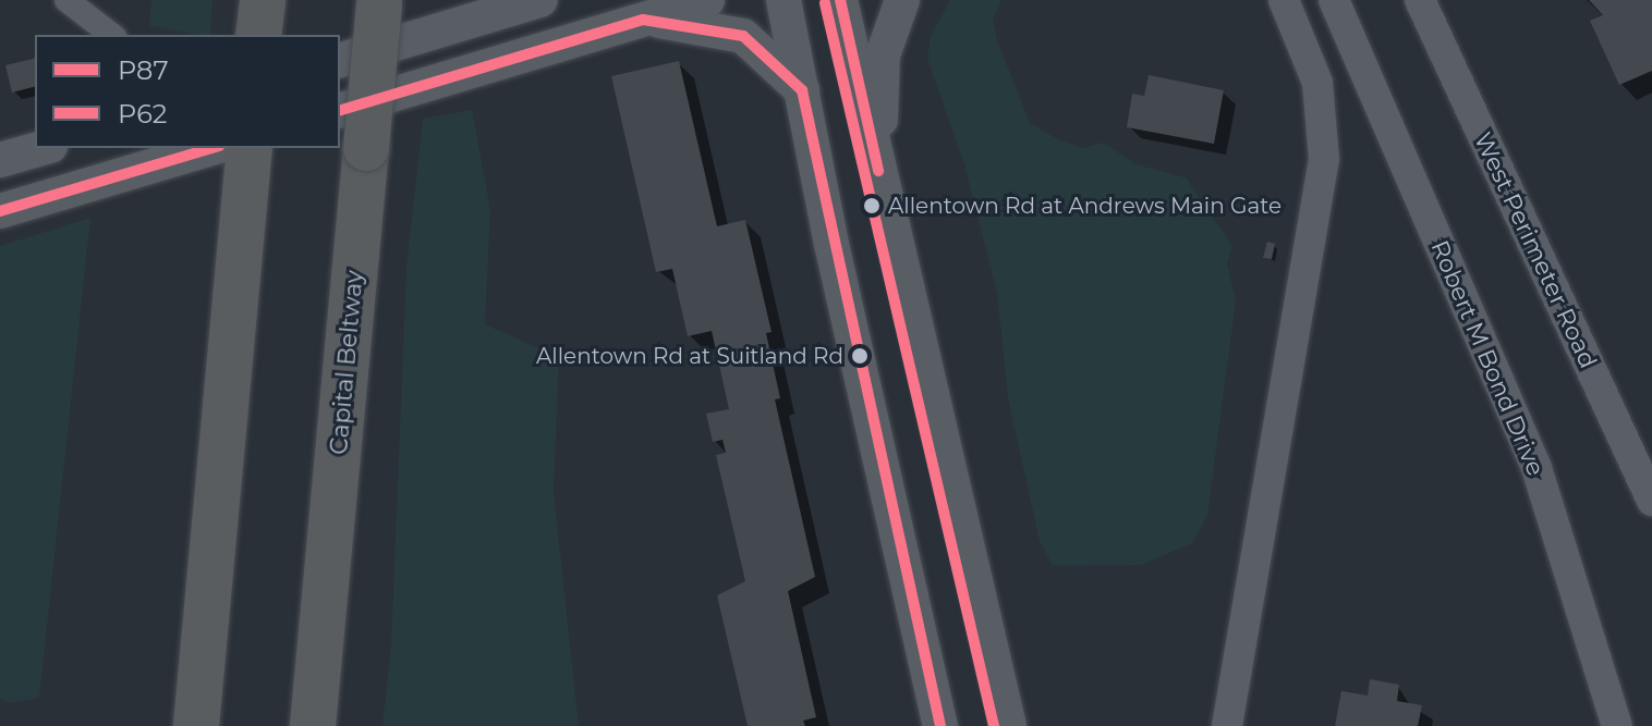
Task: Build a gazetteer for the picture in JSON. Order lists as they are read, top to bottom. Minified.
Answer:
{"streets":{"highway":["Capital Beltway"],"street":["West Perimeter Road","Robert M Bond Drive"]},"places":["Allentown Rd at Andrews Main Gate","Allentown Rd at Suitland Rd"],"lines":["transit line P87","transit line P62"],"legend":["P87","P62"]}
